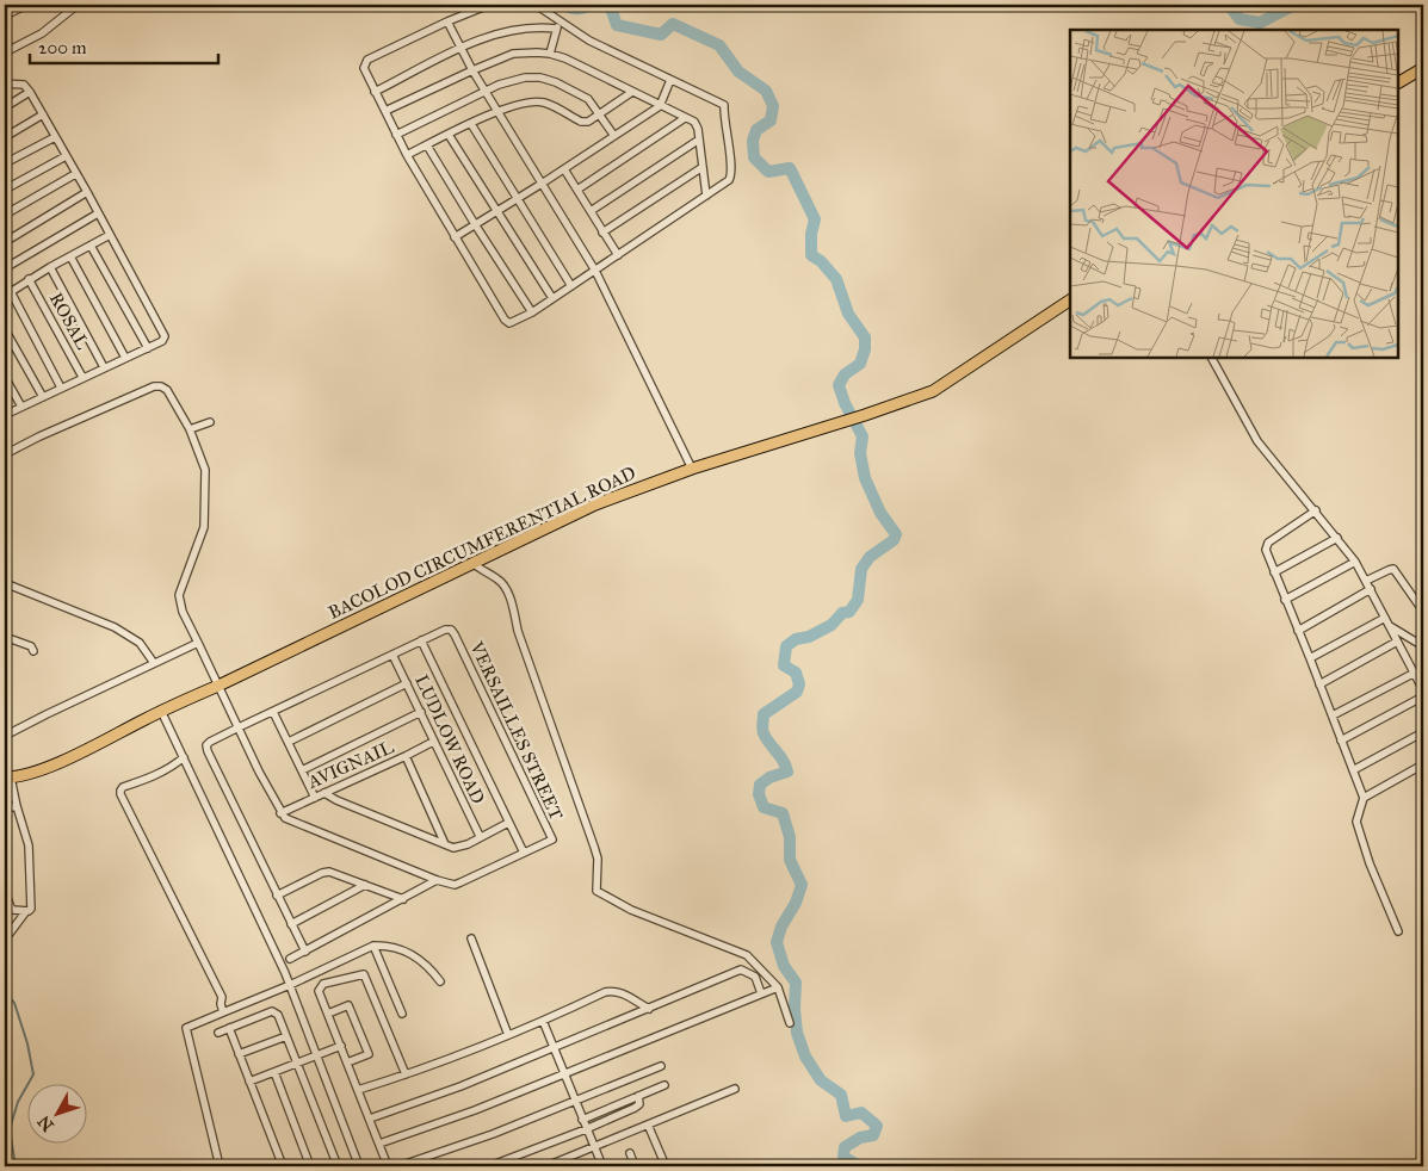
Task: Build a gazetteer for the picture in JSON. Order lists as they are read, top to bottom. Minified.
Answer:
{"streets":{"main road":["BACOLOD CIRCUMFERENTIAL ROAD"],"street":["ROSAL","VERSAILLES STREET","LUDLOW ROAD","AVIGNAIL"]},"crossings":[["LUDLOW ROAD","AVIGNAIL"]],"scale_bar":"200 m","north":"bottom left"}
